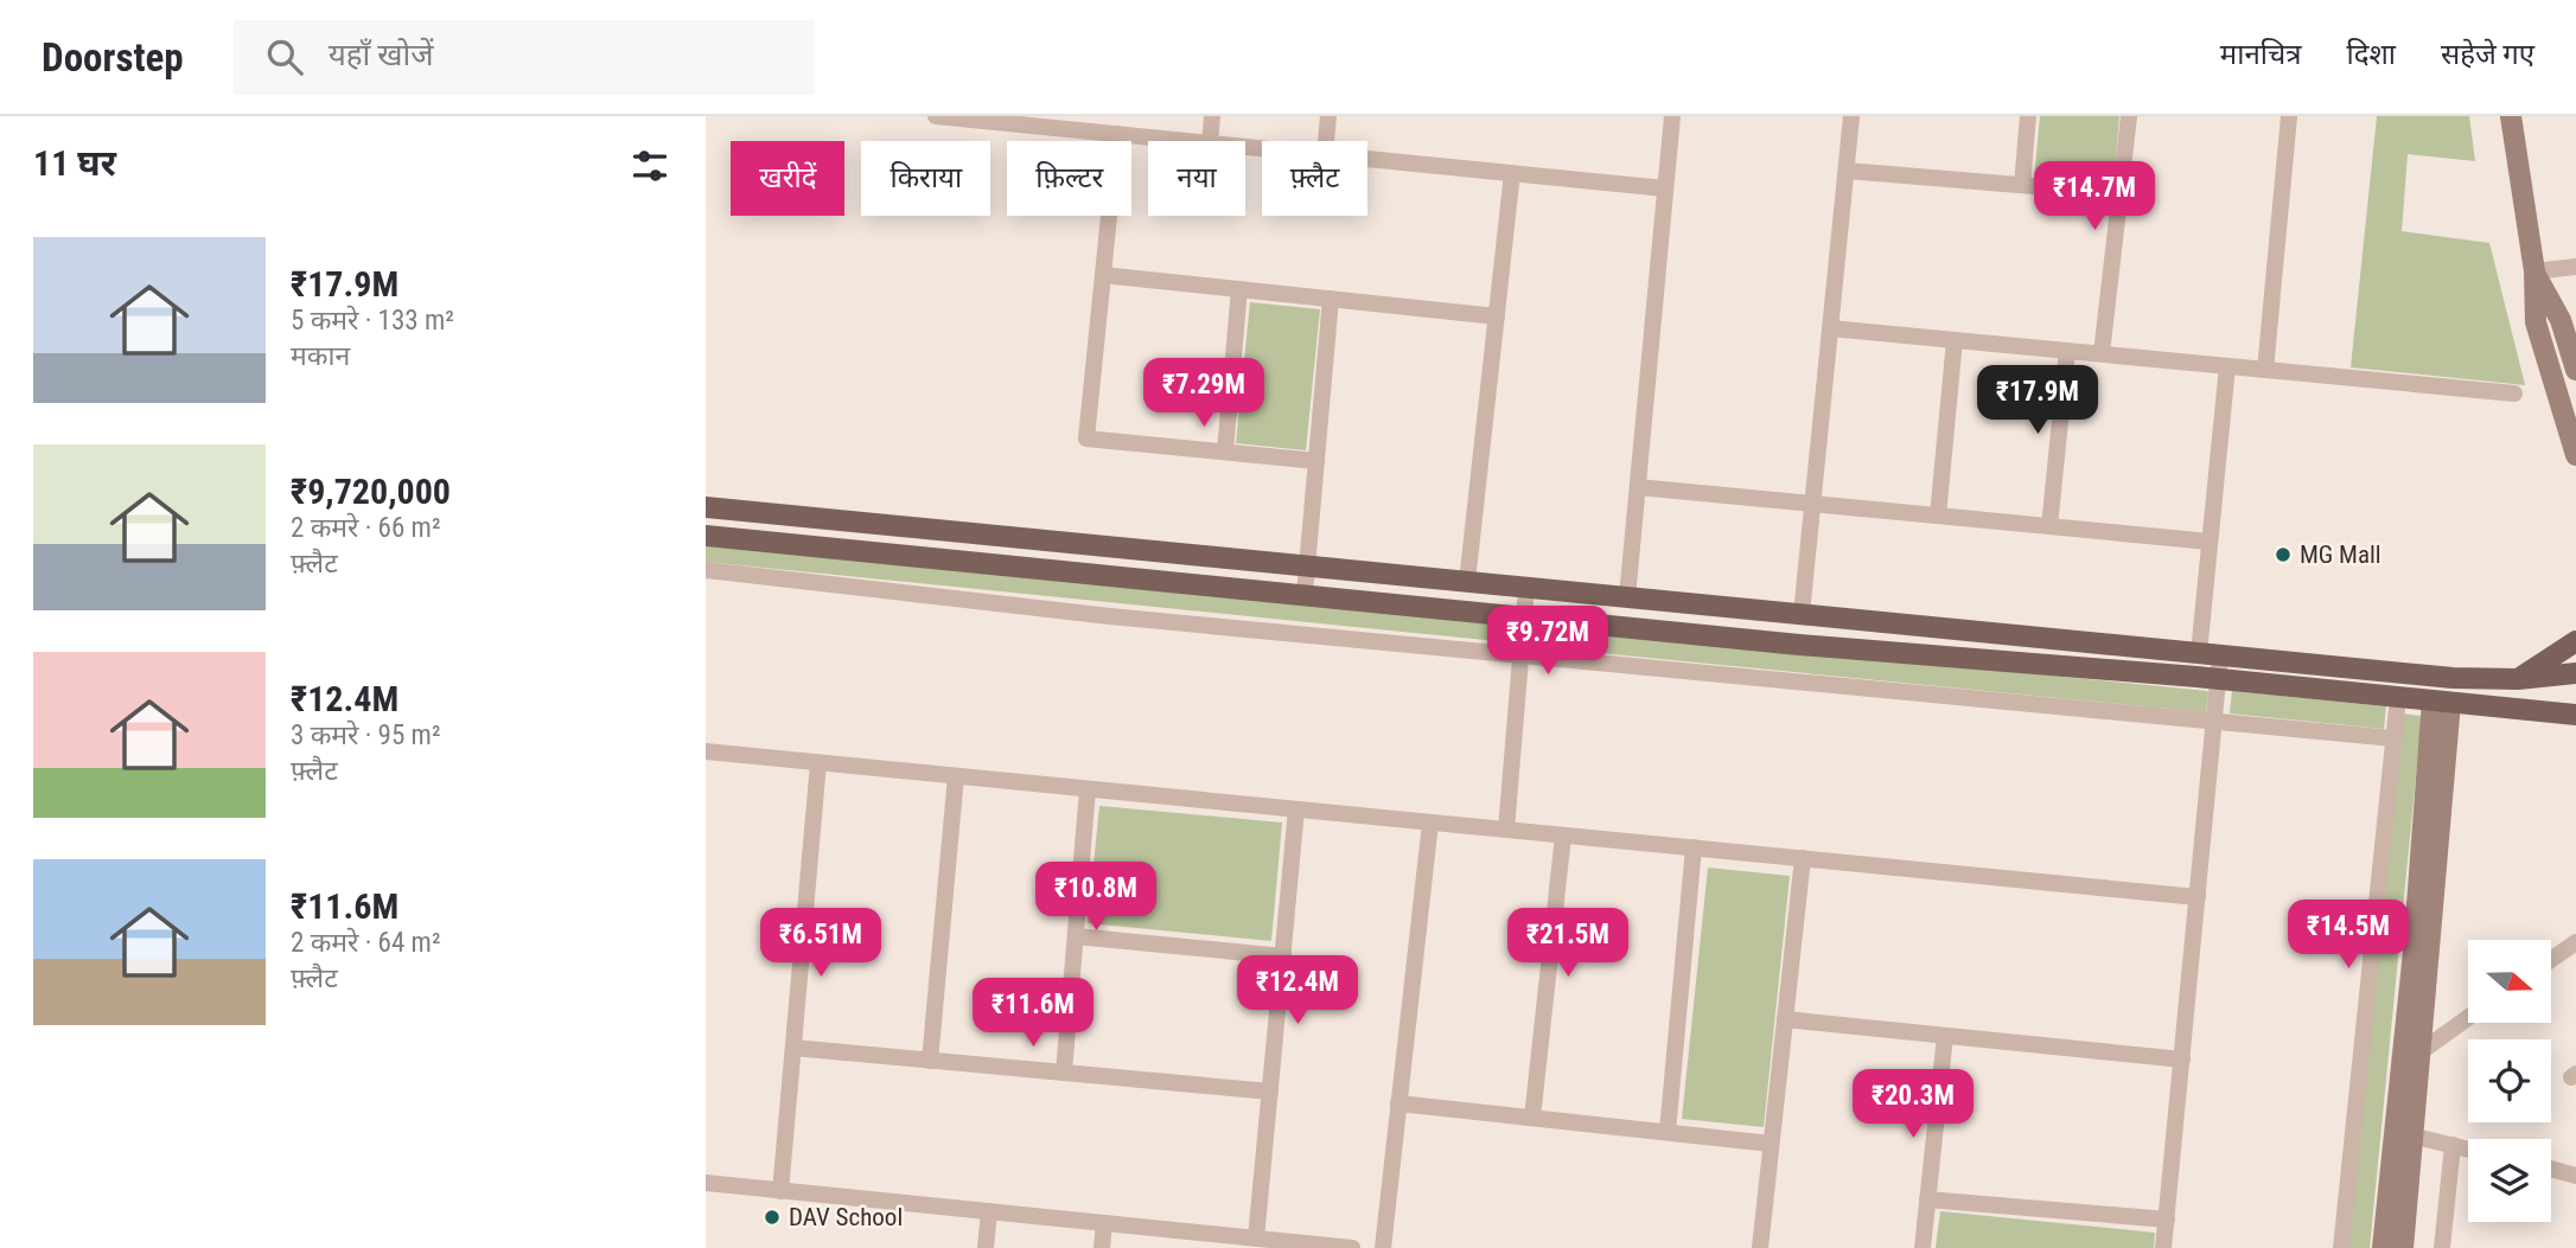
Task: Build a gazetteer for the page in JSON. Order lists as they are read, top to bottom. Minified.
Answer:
{"places":["MG Mall","DAV School"],"north":"right","page":{"header":"Doorstep","search":"यहाँ खोजें","nav":["मानचित्र","दिशा","सहेजे गए"],"heading":"11 घर","chip":["खरीदें","किराया","फ़िल्टर","नया","फ़्लैट"],"price":["₹14.7M","₹7.29M","₹17.9M","₹9.72M","₹10.8M","₹14.5M","₹6.51M","₹21.5M","₹12.4M","₹11.6M","₹20.3M"],"list":[{"name":"₹17.9M","note":"5 कमरे · 133 m² · मकान"},{"name":"₹9,720,000","note":"2 कमरे · 66 m² · फ़्लैट"},{"name":"₹12.4M","note":"3 कमरे · 95 m² · फ़्लैट"},{"name":"₹11.6M","note":"2 कमरे · 64 m² · फ़्लैट"}]}}
